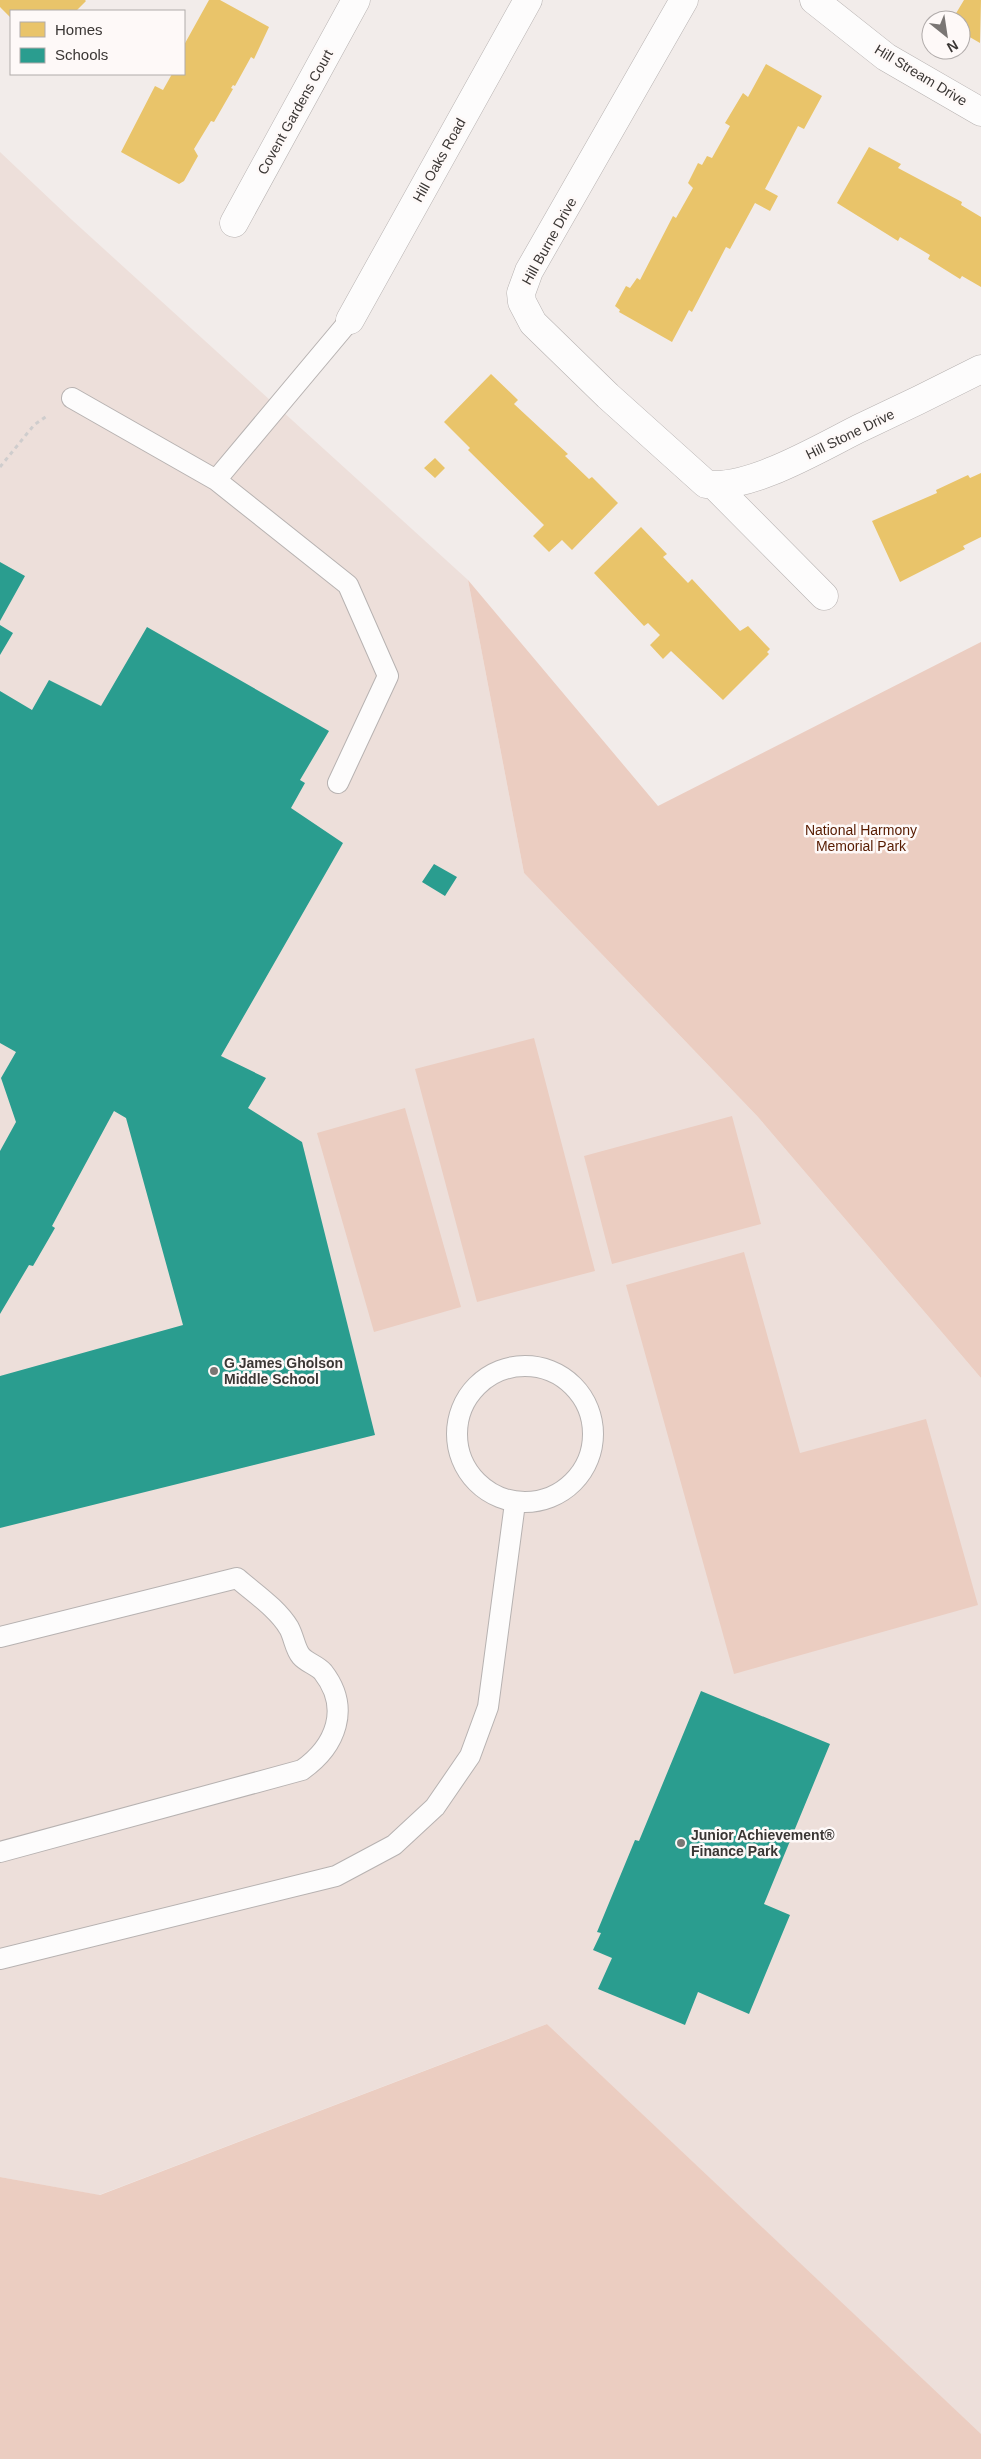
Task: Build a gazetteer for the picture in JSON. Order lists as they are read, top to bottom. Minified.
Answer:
{"streets":{"street":["Hill Stream Drive","Covent Gardens Court","Hill Oaks Road","Hill Burne Drive","Hill Stone Drive"]},"crossings":[["Hill Burne Drive","Hill Stone Drive"]],"parks":["National Harmony Memorial Park"],"places":["G James Gholson Middle School","Junior Achievement® Finance Park"],"legend":["Homes","Schools"],"north":"bottom right"}
